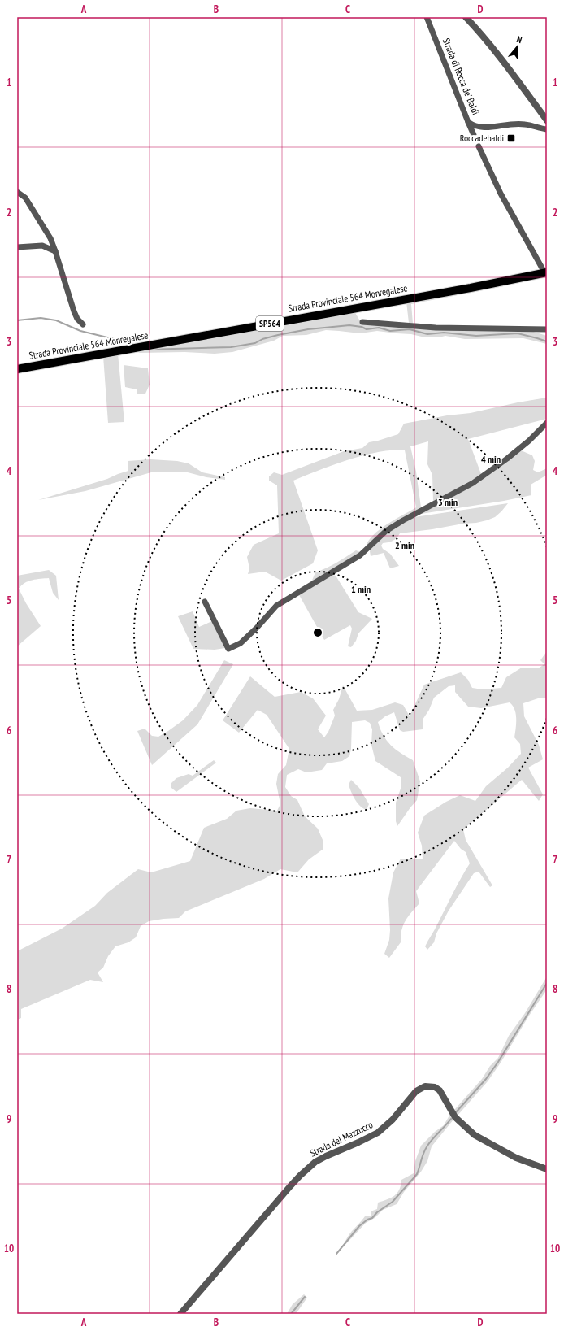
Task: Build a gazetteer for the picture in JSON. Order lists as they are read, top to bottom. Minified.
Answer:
{"streets":{"main road":["Strada Provinciale 564 Monregalese","SP564"],"street":["Strada di Rocca de' Baldi","Strada del Mazzucco"]},"places":{"transit":["Roccadebaldi"]},"north":"top","grid":{"columns":["A","B","C","D"],"rows":["1","2","3","4","5","6","7","8","9","10"]},"rings":["4 min","3 min","2 min","1 min"]}
